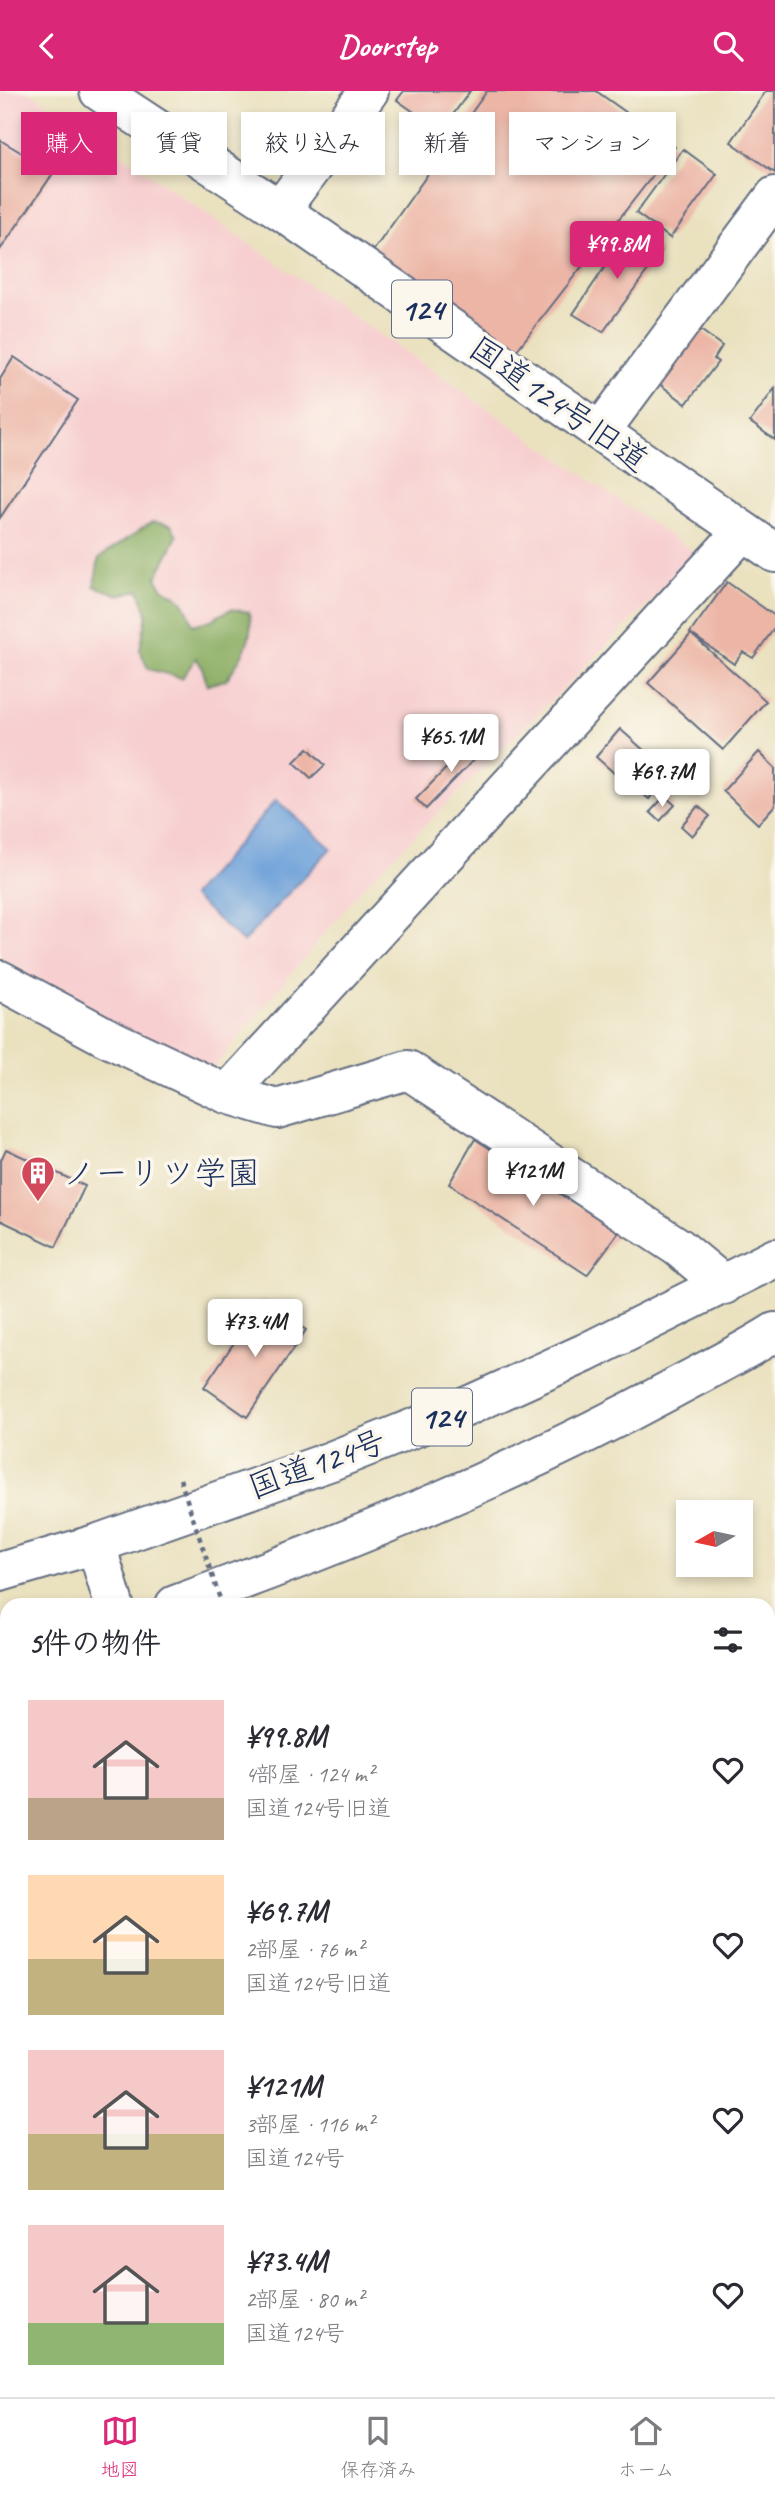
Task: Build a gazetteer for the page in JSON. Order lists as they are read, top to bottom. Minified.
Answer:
{"streets":{"main road":["124","国道124号旧道","国道124号"]},"places":{"building":["ノーリツ学園"]},"north":"left","page":{"header":"Doorstep","chip":["購入","賃貸","絞り込み","新着","マンション"],"price":["¥99.8M","¥65.1M","¥69.7M","¥121M","¥73.4M"],"heading":"5件の物件","list":[{"name":"¥99.8M","note":"4部屋 · 124 m² · 国道124号旧道"},{"name":"¥69.7M","note":"2部屋 · 76 m² · 国道124号旧道"},{"name":"¥121M","note":"3部屋 · 116 m² · 国道124号"},{"name":"¥73.4M","note":"2部屋 · 80 m² · 国道124号"}],"tabs":["地図","保存済み","ホーム"]}}
